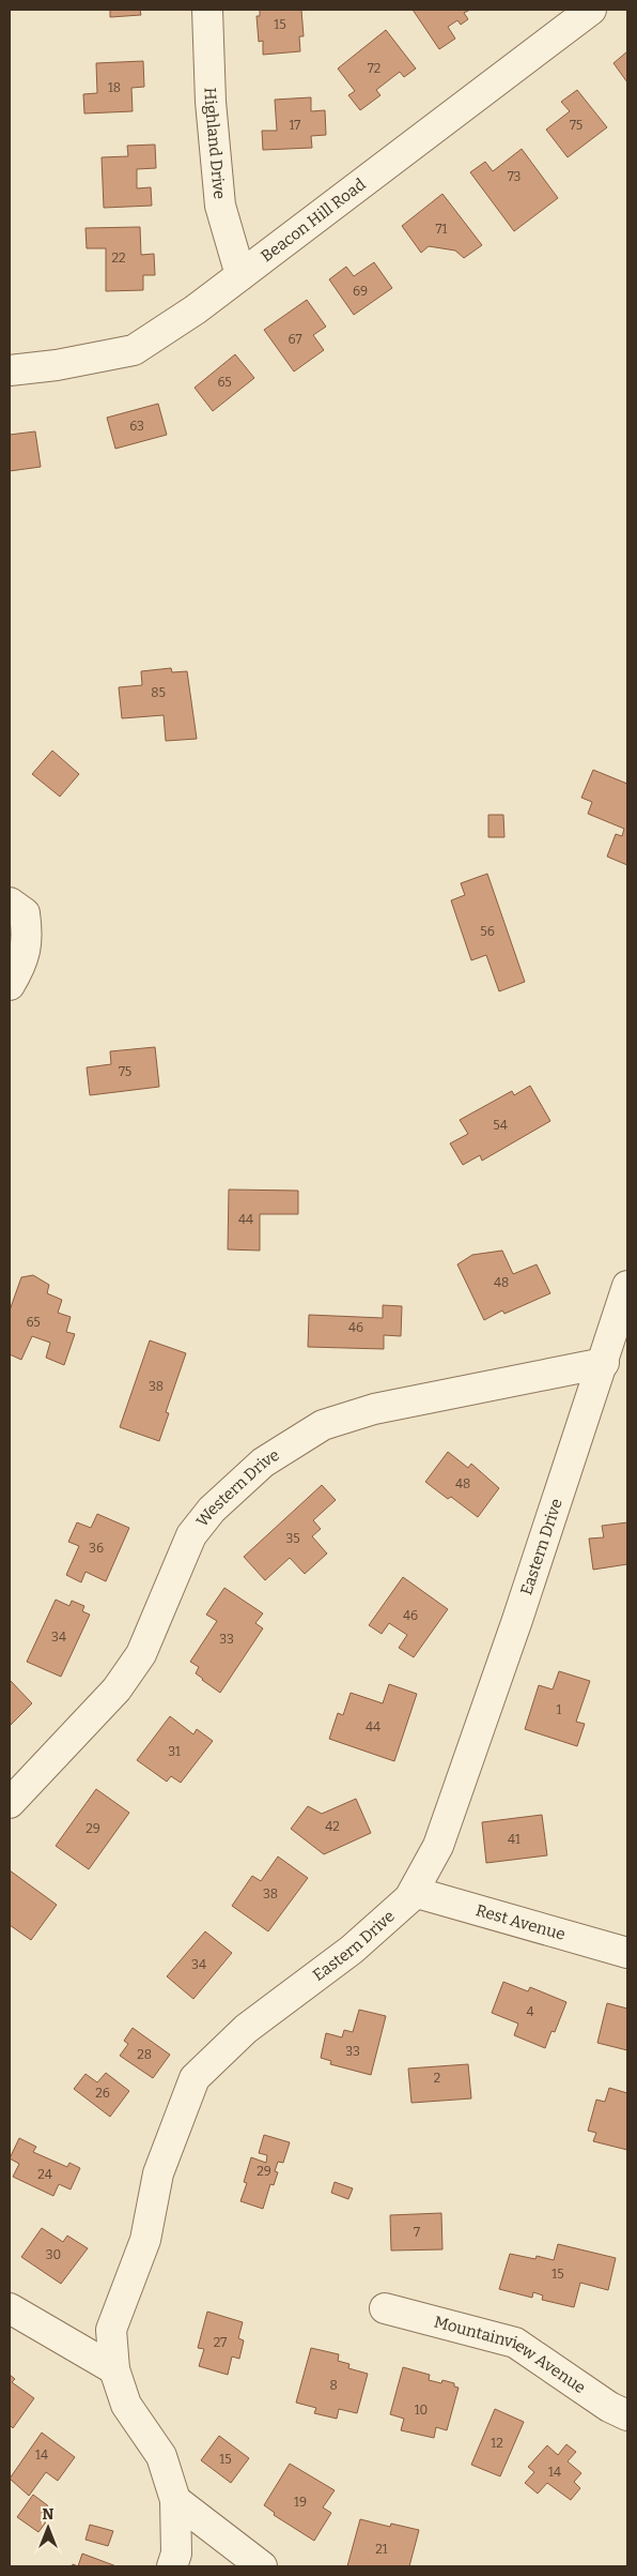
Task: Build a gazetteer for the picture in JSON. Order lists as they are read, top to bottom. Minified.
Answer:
{"streets":{"street":["Highland Drive","Beacon Hill Road","Western Drive","Eastern Drive","Rest Avenue","Mountainview Avenue"]},"crossings":[["Highland Drive","Beacon Hill Road"],["Western Drive","Eastern Drive"],["Eastern Drive","Rest Avenue"]],"house_numbers":["15","72","18","17","75","73","71","22","69","67","65","63","85","56","75","54","44","48","65","46","38","48","35","36","46","34","33","1","44","31","42","29","41","38","34","4","33","28","2","26","29","24","7","30","15","27","8","10","12","14","15","14","19","21"],"north":"top"}
